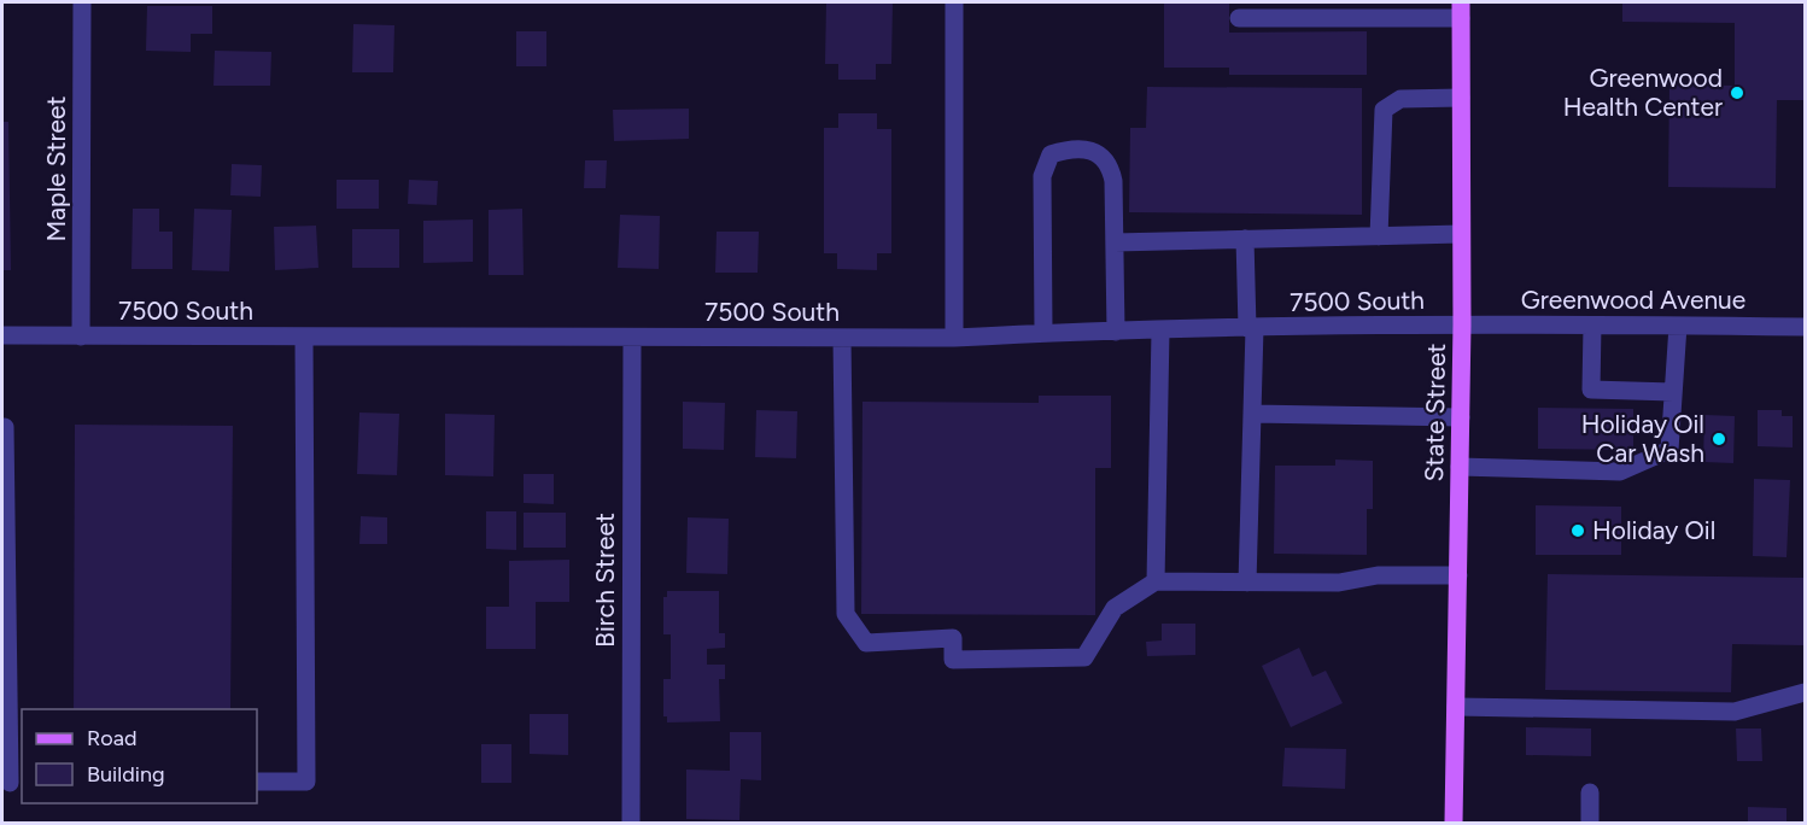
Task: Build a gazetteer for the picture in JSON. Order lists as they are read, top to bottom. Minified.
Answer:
{"streets":{"main road":["State Street"],"street":["Maple Street","Greenwood Avenue","7500 South","Birch Street"]},"crossings":[["Maple Street","7500 South"],["Greenwood Avenue","7500 South"],["Greenwood Avenue","State Street"],["7500 South","State Street"],["7500 South","Birch Street"]],"places":["Greenwood Health Center","Holiday Oil Car Wash","Holiday Oil"],"legend":["Road","Building"]}
